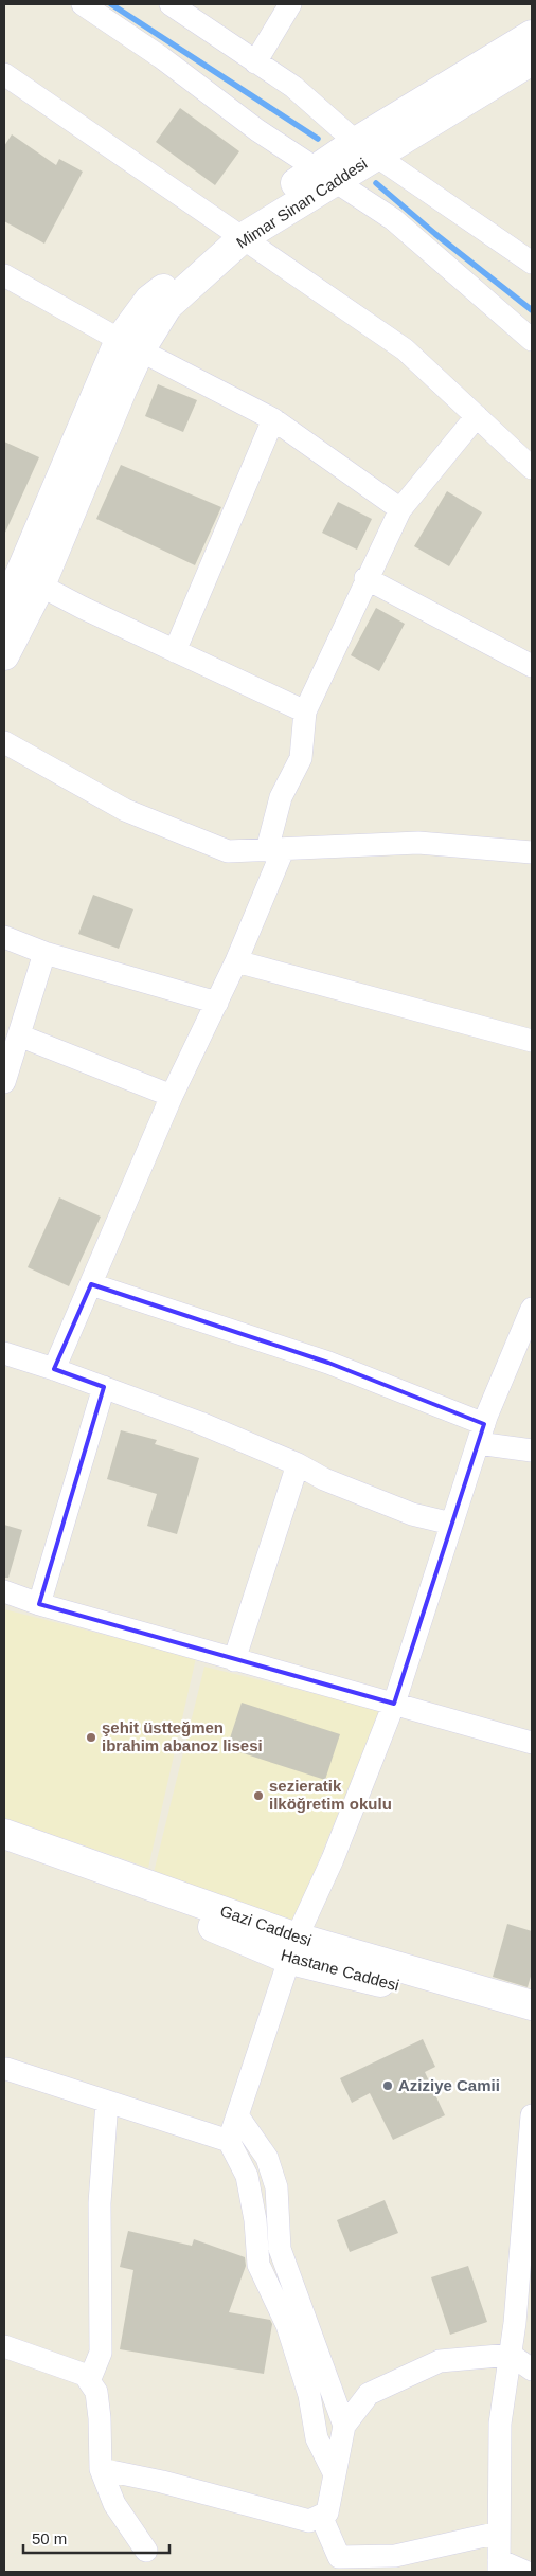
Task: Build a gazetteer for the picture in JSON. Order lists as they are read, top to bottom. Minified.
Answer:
{"streets":{"main road":["Mimar Sinan Caddesi","Gazi Caddesi","Hastane Caddesi"]},"crossings":[["Gazi Caddesi","Hastane Caddesi"]],"places":["şehit üstteğmen ibrahim abanoz lisesi","sezieratik ilköğretim okulu","Aziziye Camii"],"scale_bar":"50 m"}
